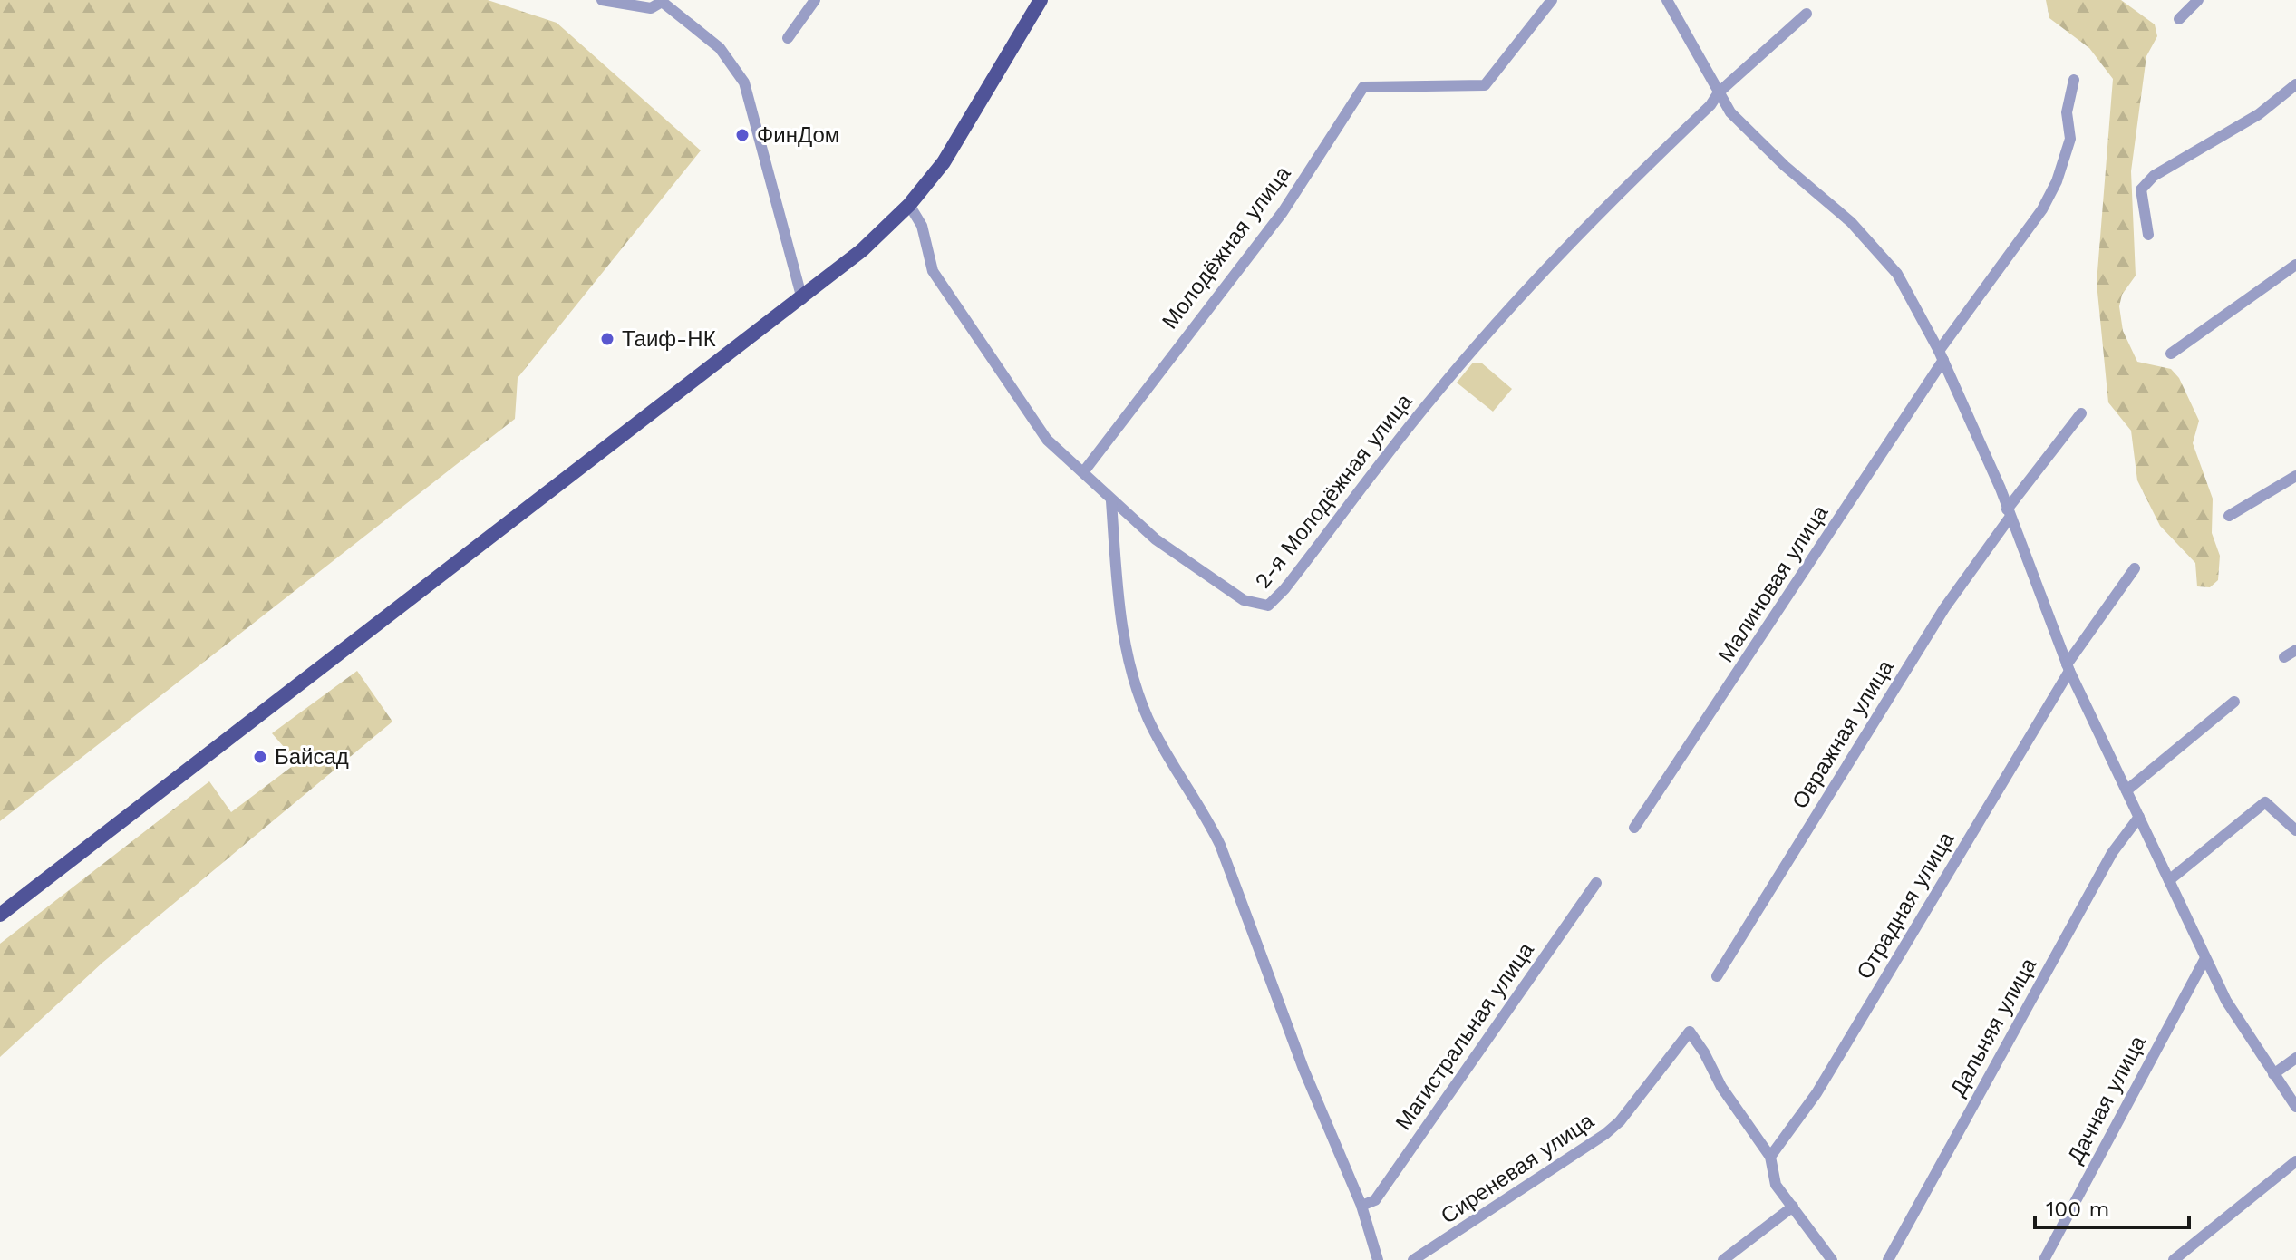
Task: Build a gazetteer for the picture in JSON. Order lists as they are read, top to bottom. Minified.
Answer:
{"streets":{"street":["Молодёжная улица","2-я Молодёжная улица","Малиновая улица","Овражная улица","Отрадная улица","Дальняя улица","Магистральная улица","Дачная улица","Сиреневая улица"]},"crossings":[["Молодёжная улица","2-я Молодёжная улица"],["Отрадная улица","Сиреневая улица"]],"places":["ФинДом","Таиф-НК","Байсад"],"scale_bar":"100 m"}
